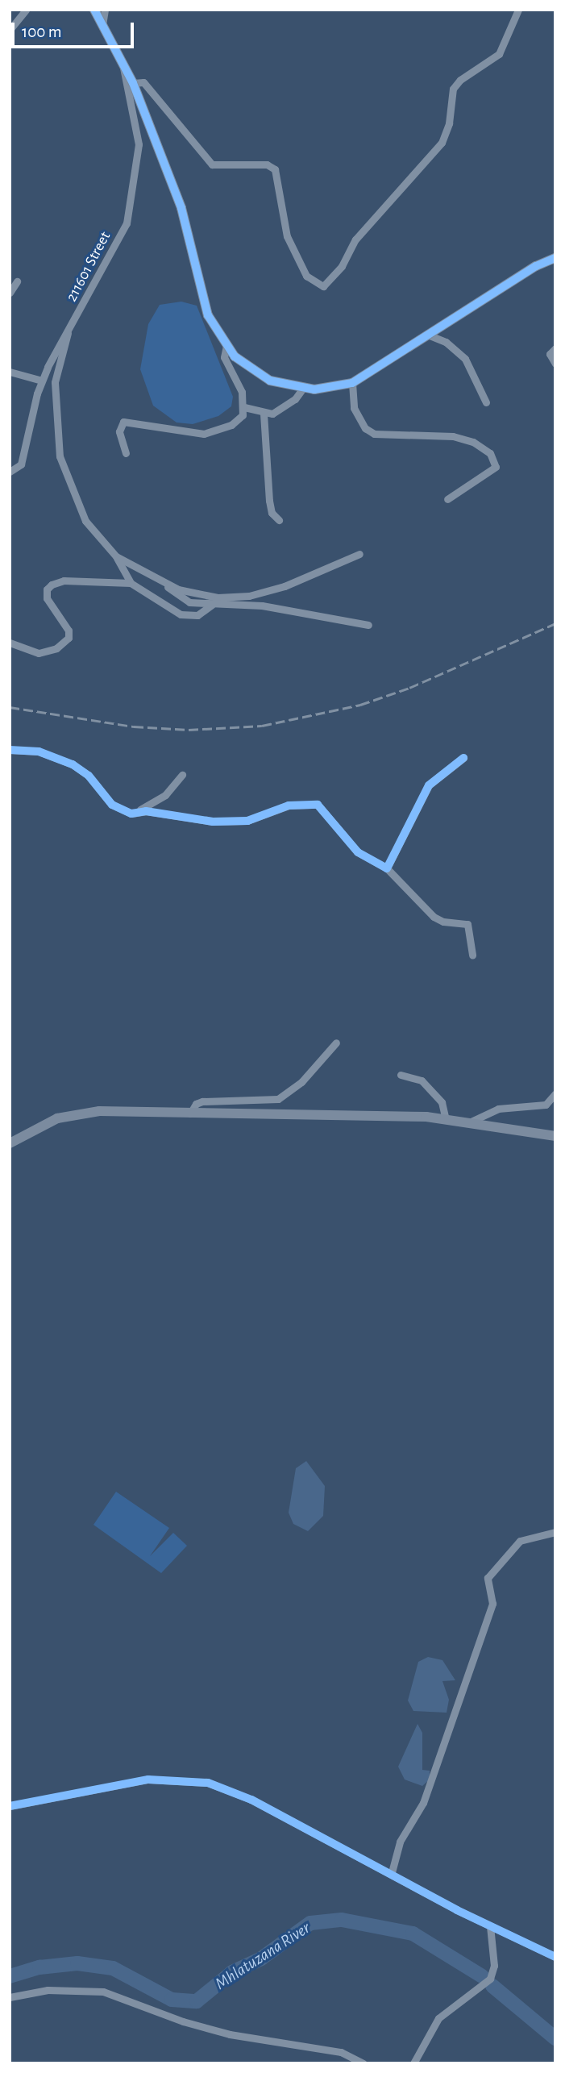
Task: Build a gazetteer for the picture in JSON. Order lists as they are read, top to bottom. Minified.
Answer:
{"streets":{"street":["211601 Street"]},"water":["Mhlatuzana River"],"scale_bar":"100 m"}
